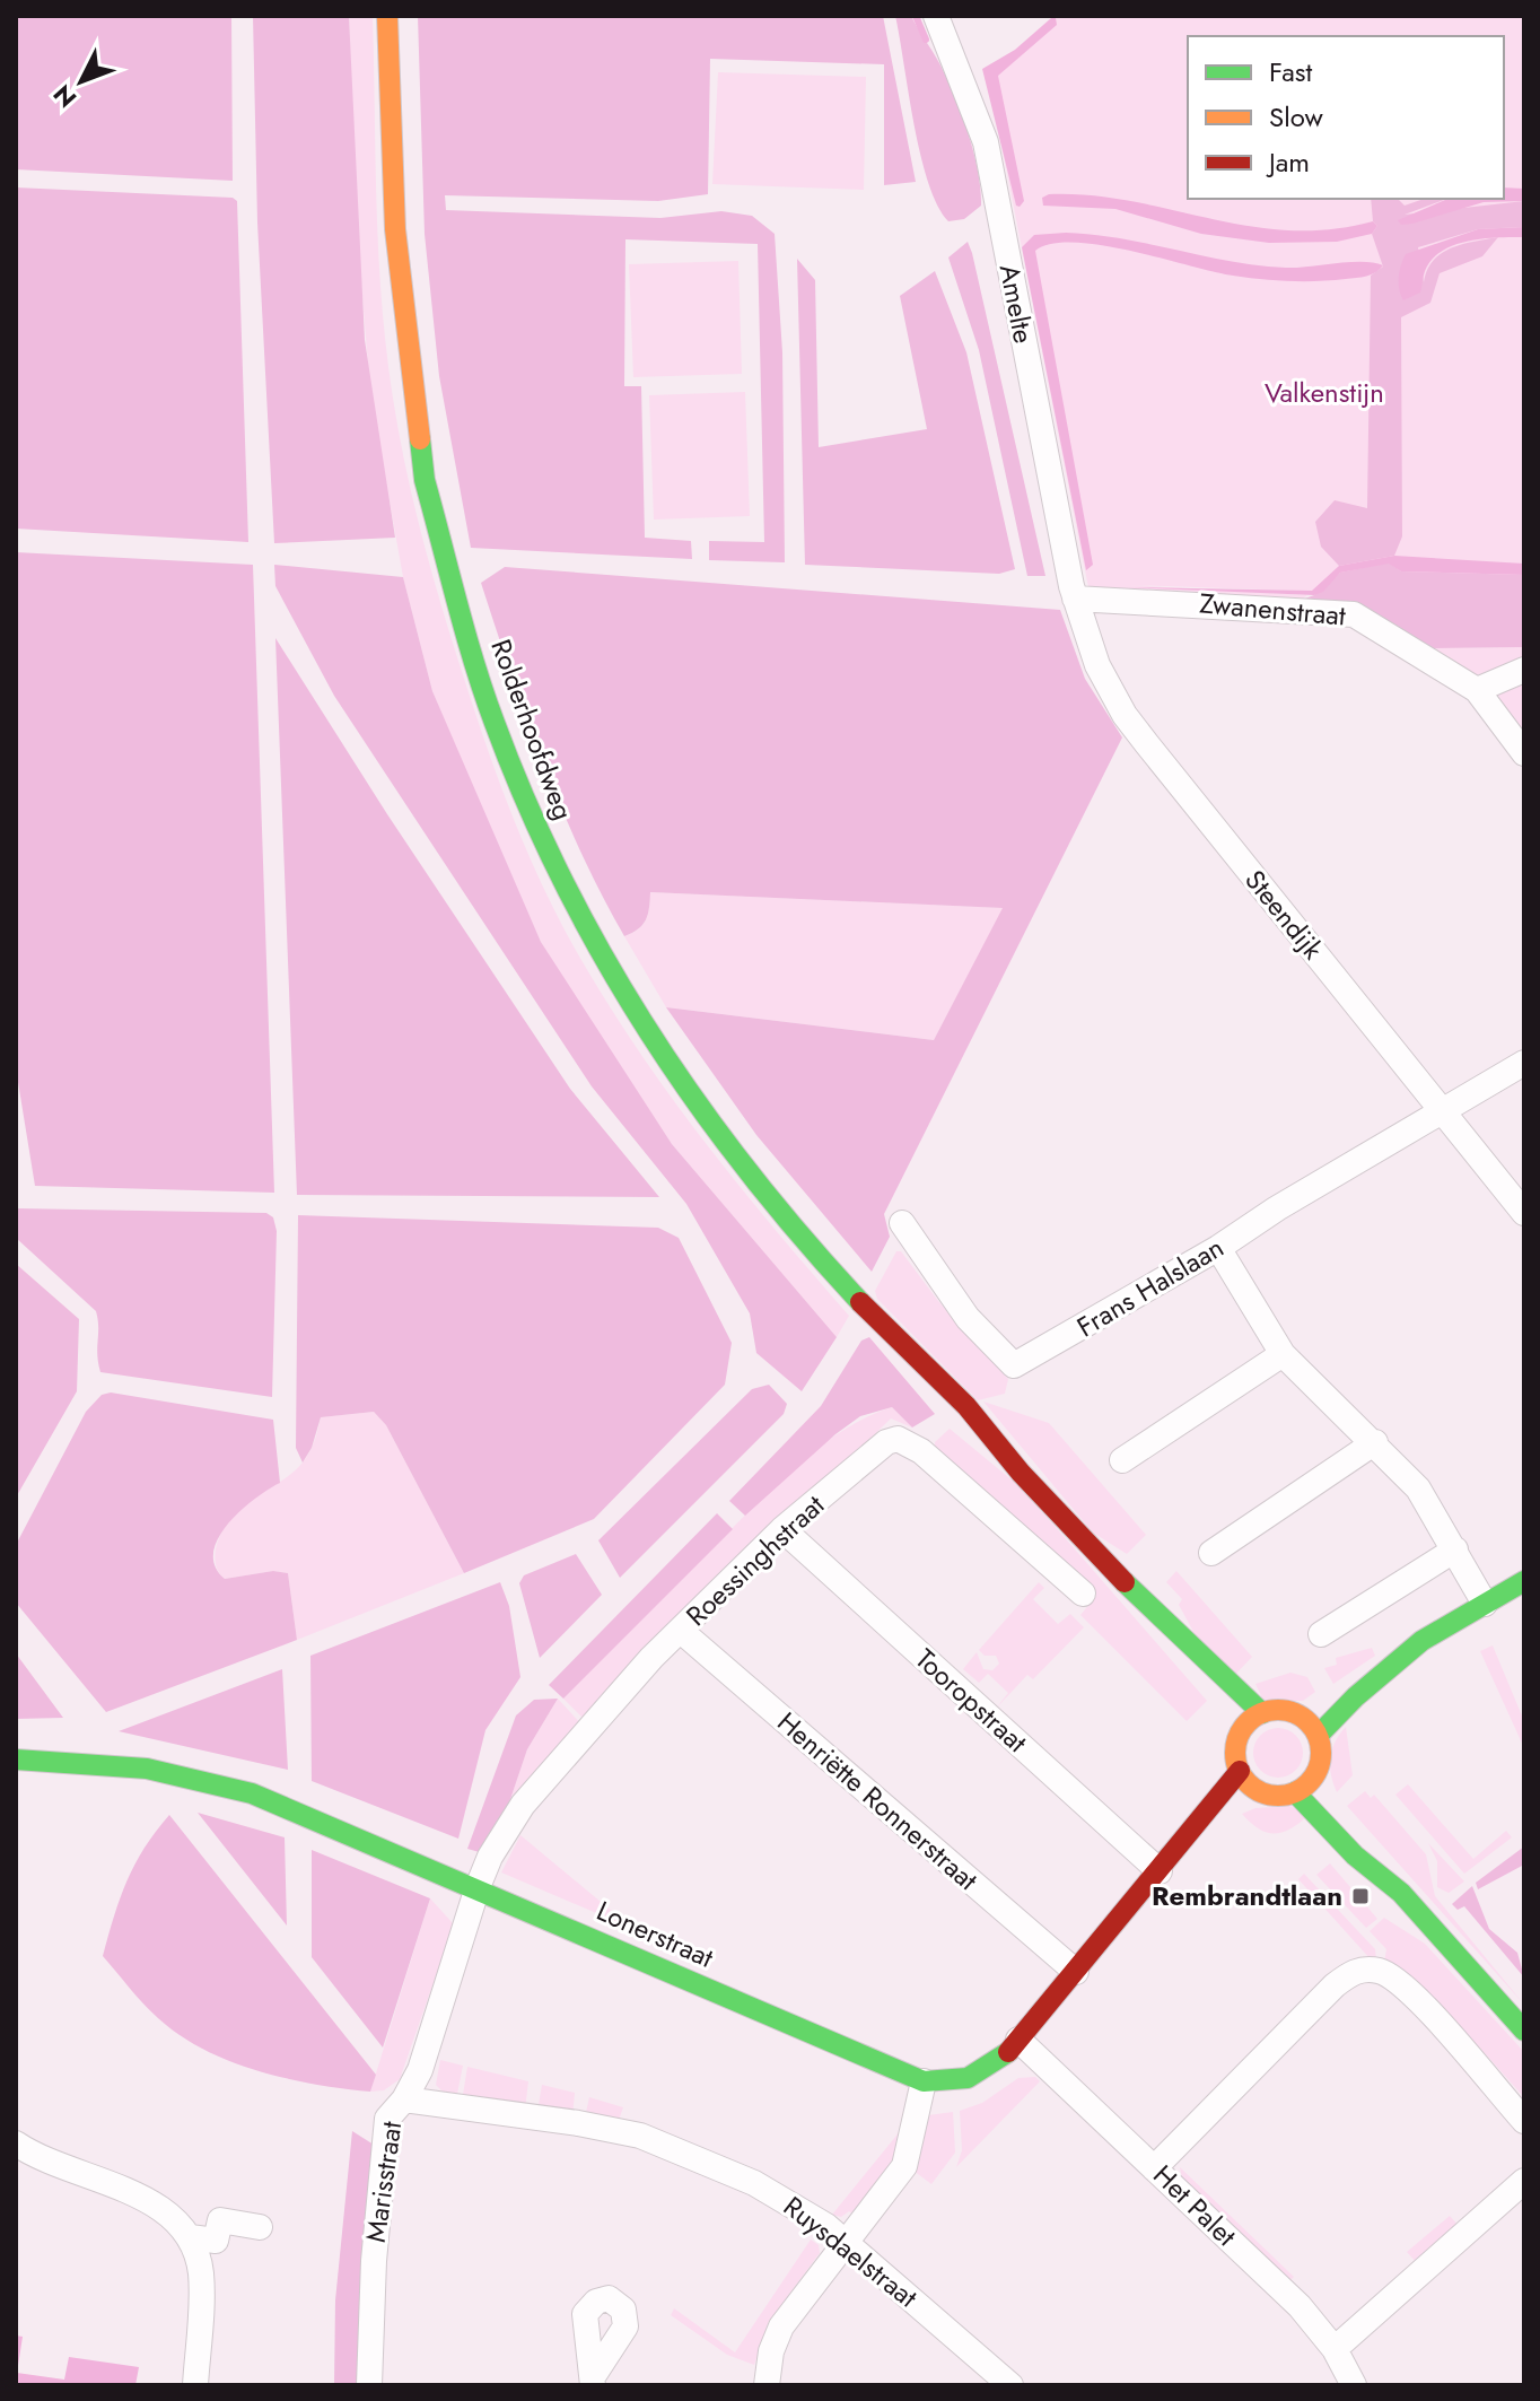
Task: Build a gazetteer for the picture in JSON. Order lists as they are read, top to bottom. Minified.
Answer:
{"streets":{"main road":["Rolderhoofdweg","Lonerstraat"],"street":["Amelte","Zwanenstraat","Steendijk","Frans Halslaan","Roessinghstraat","Tooropstraat","Henriëtte Ronnerstraat","Marisstraat","Het Palet","Ruysdaelstraat"]},"crossings":[["Amelte","Zwanenstraat"],["Amelte","Steendijk"],["Zwanenstraat","Steendijk"],["Rolderhoofdweg","Lonerstraat"],["Steendijk","Frans Halslaan"],["Roessinghstraat","Tooropstraat"],["Roessinghstraat","Henriëtte Ronnerstraat"],["Roessinghstraat","Lonerstraat"],["Roessinghstraat","Marisstraat"],["Tooropstraat","Lonerstraat"],["Henriëtte Ronnerstraat","Lonerstraat"],["Lonerstraat","Marisstraat"],["Lonerstraat","Het Palet"],["Marisstraat","Ruysdaelstraat"]],"parks":["Valkenstijn"],"places":{"transit":["Rembrandtlaan"]},"legend":["Fast","Slow","Jam"],"north":"bottom left"}
